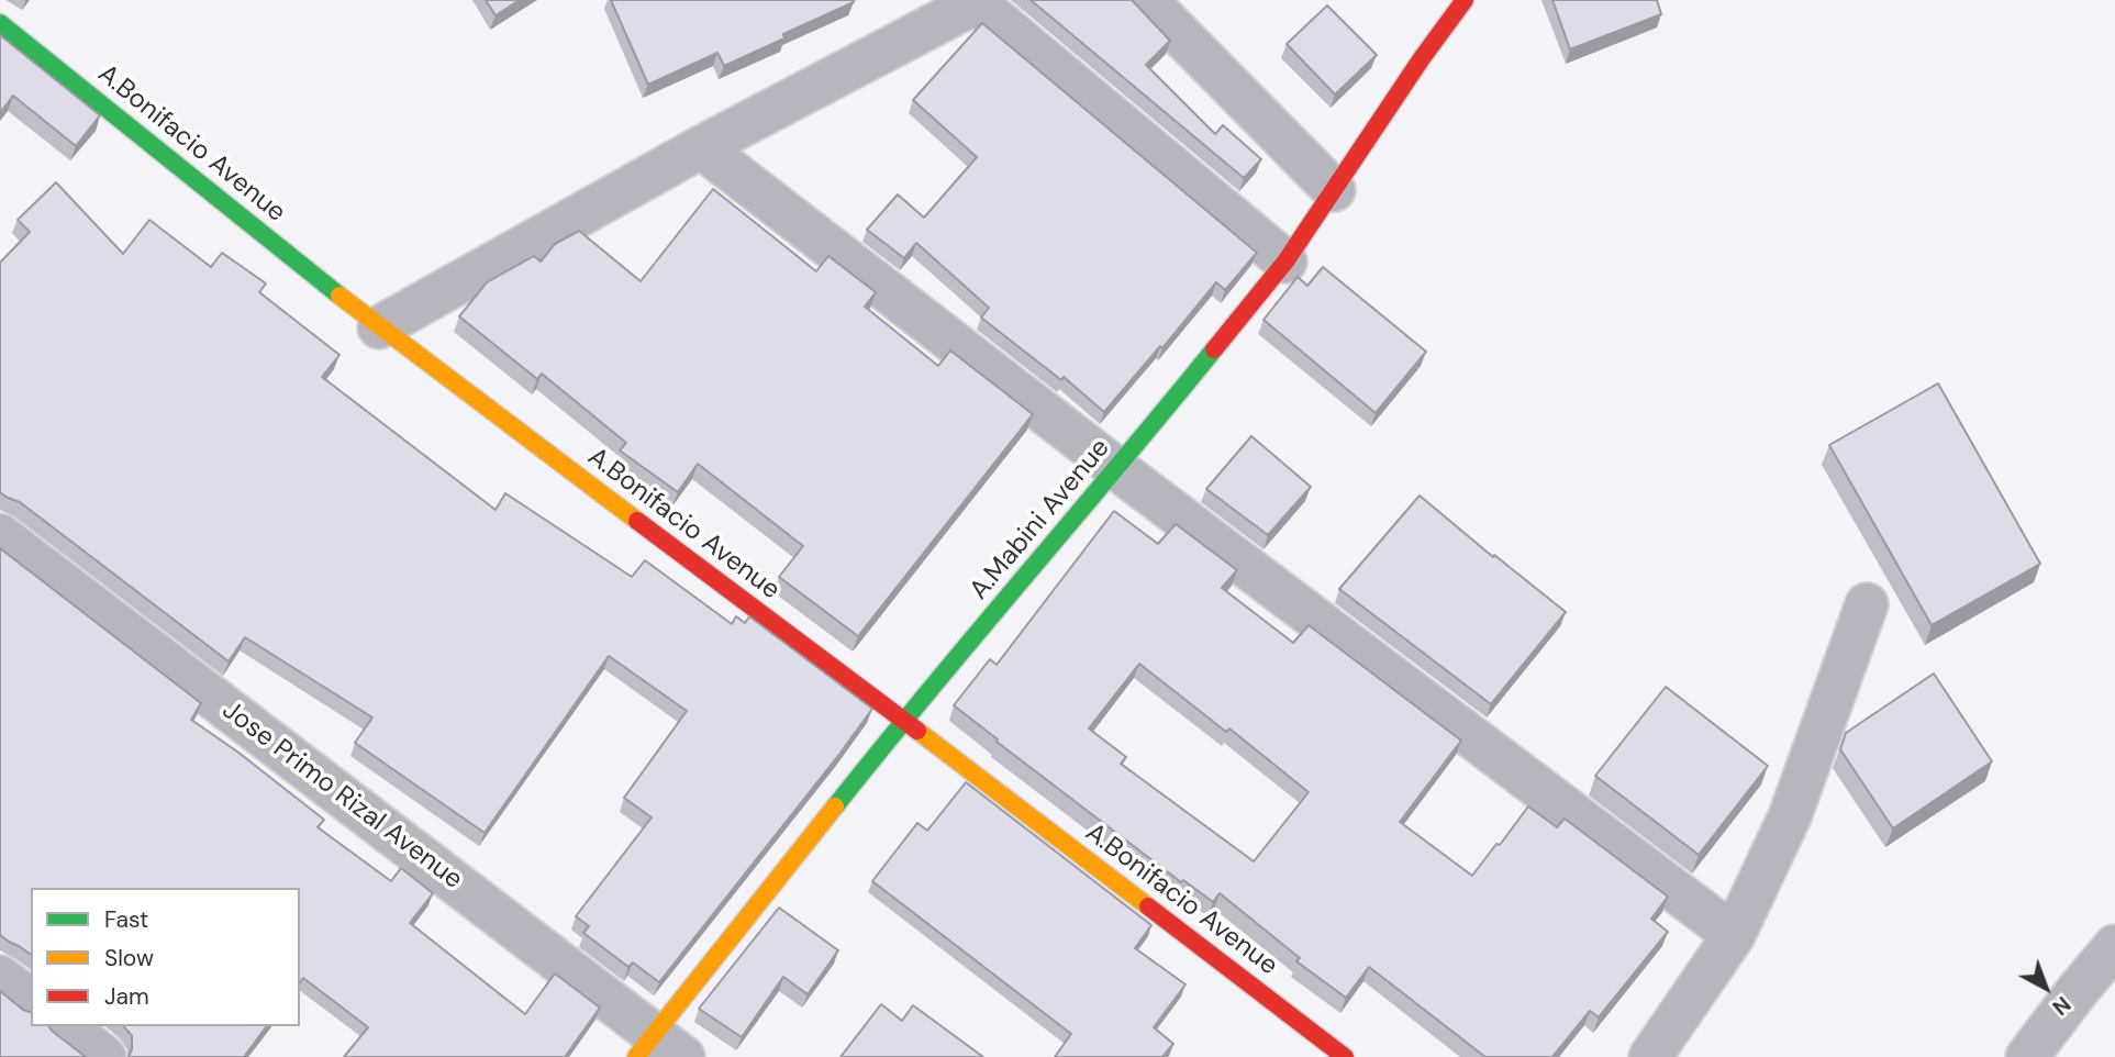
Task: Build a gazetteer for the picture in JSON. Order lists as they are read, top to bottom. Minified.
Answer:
{"streets":{"street":["A.Bonifacio Avenue","A.Mabini Avenue","Jose Primo Rizal Avenue"]},"crossings":[["A.Bonifacio Avenue","A.Mabini Avenue"],["A.Mabini Avenue","Jose Primo Rizal Avenue"]],"legend":["Fast","Slow","Jam"],"north":"bottom right"}
